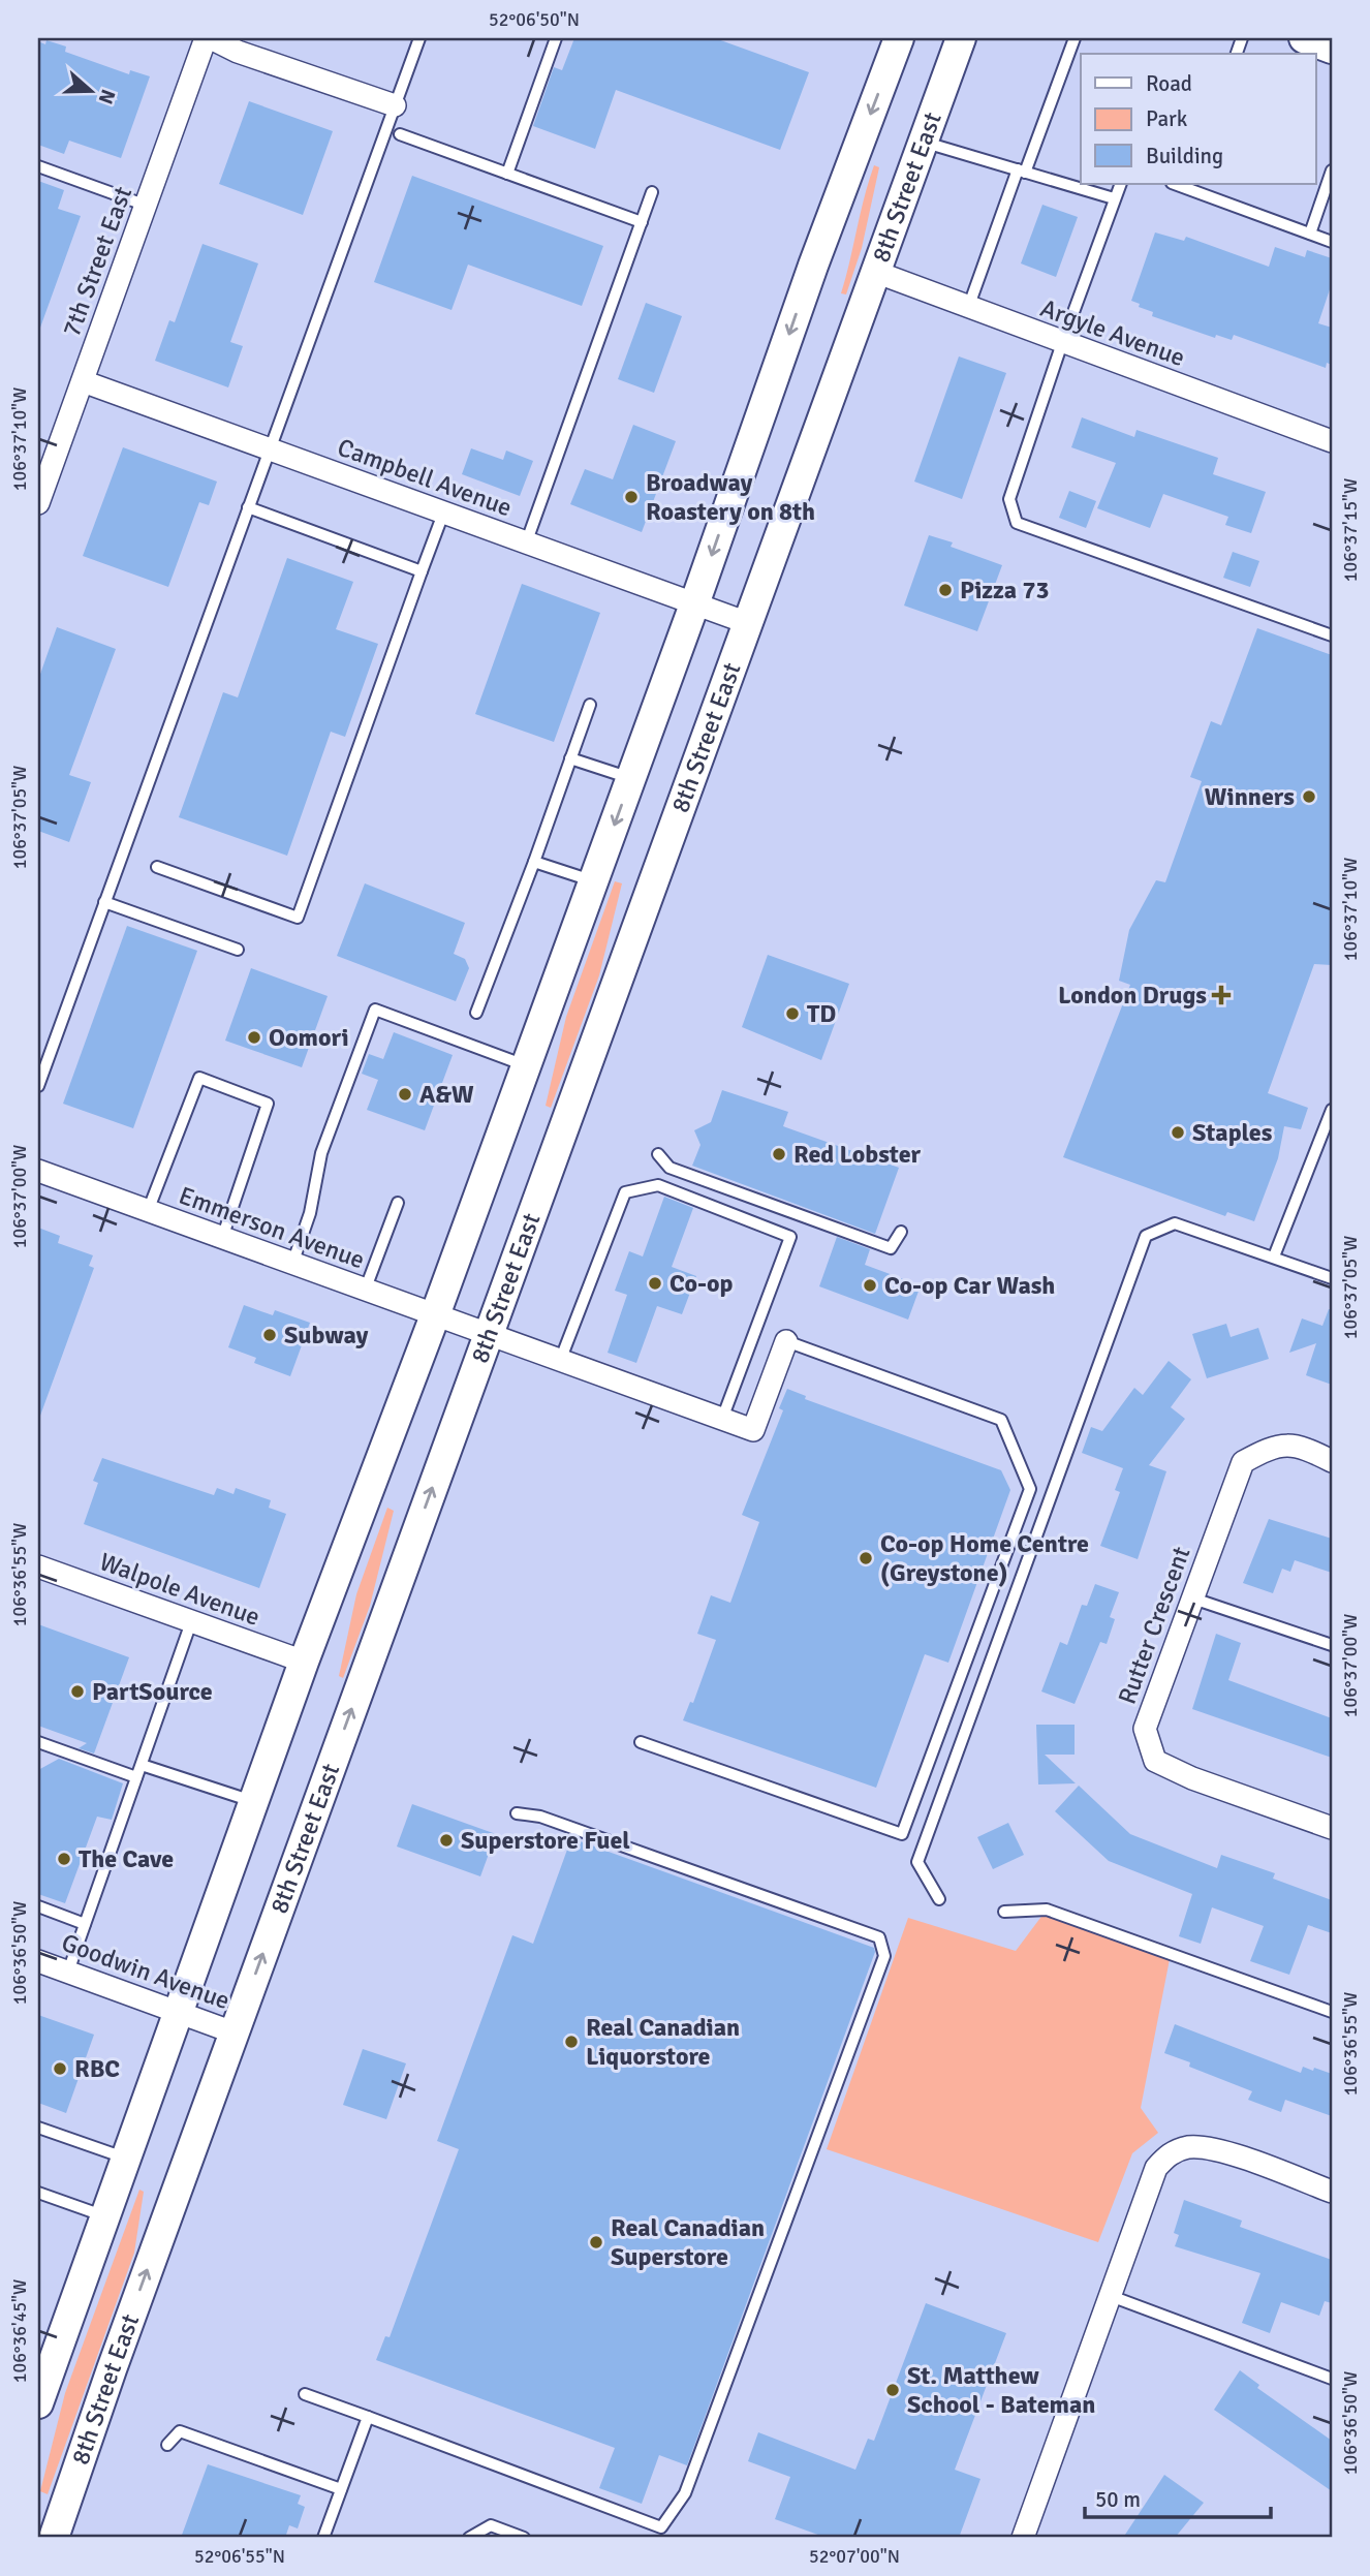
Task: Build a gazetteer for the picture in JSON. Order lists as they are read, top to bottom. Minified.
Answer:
{"streets":{"main road":["8th Street East"],"street":["7th Street East","Argyle Avenue","Campbell Avenue","Emmerson Avenue","Walpole Avenue","Rutter Crescent","Goodwin Avenue"]},"crossings":[["8th Street East","Argyle Avenue"],["8th Street East","Campbell Avenue"],["8th Street East","Emmerson Avenue"],["8th Street East","Goodwin Avenue"],["7th Street East","Campbell Avenue"]],"places":{"other":["Broadway Roastery on 8th","Pizza 73","Winners","TD","Oomori","A&W","Staples","Red Lobster","Co-op","Co-op Car Wash","Subway","Co-op Home Centre (Greystone)","PartSource","Superstore Fuel","The Cave","Real Canadian Liquorstore","RBC","Real Canadian Superstore","St. Matthew School - Bateman"],"health":["London Drugs"]},"legend":["Road","Park","Building"],"scale_bar":"50 m","north":"right","coordinates":["52°06'50\"N","106°37'10\"W","106°37'15\"W","106°37'05\"W","106°37'00\"W","106°36'55\"W","106°36'50\"W","106°36'45\"W","52°06'55\"N","52°07'00\"N"]}
